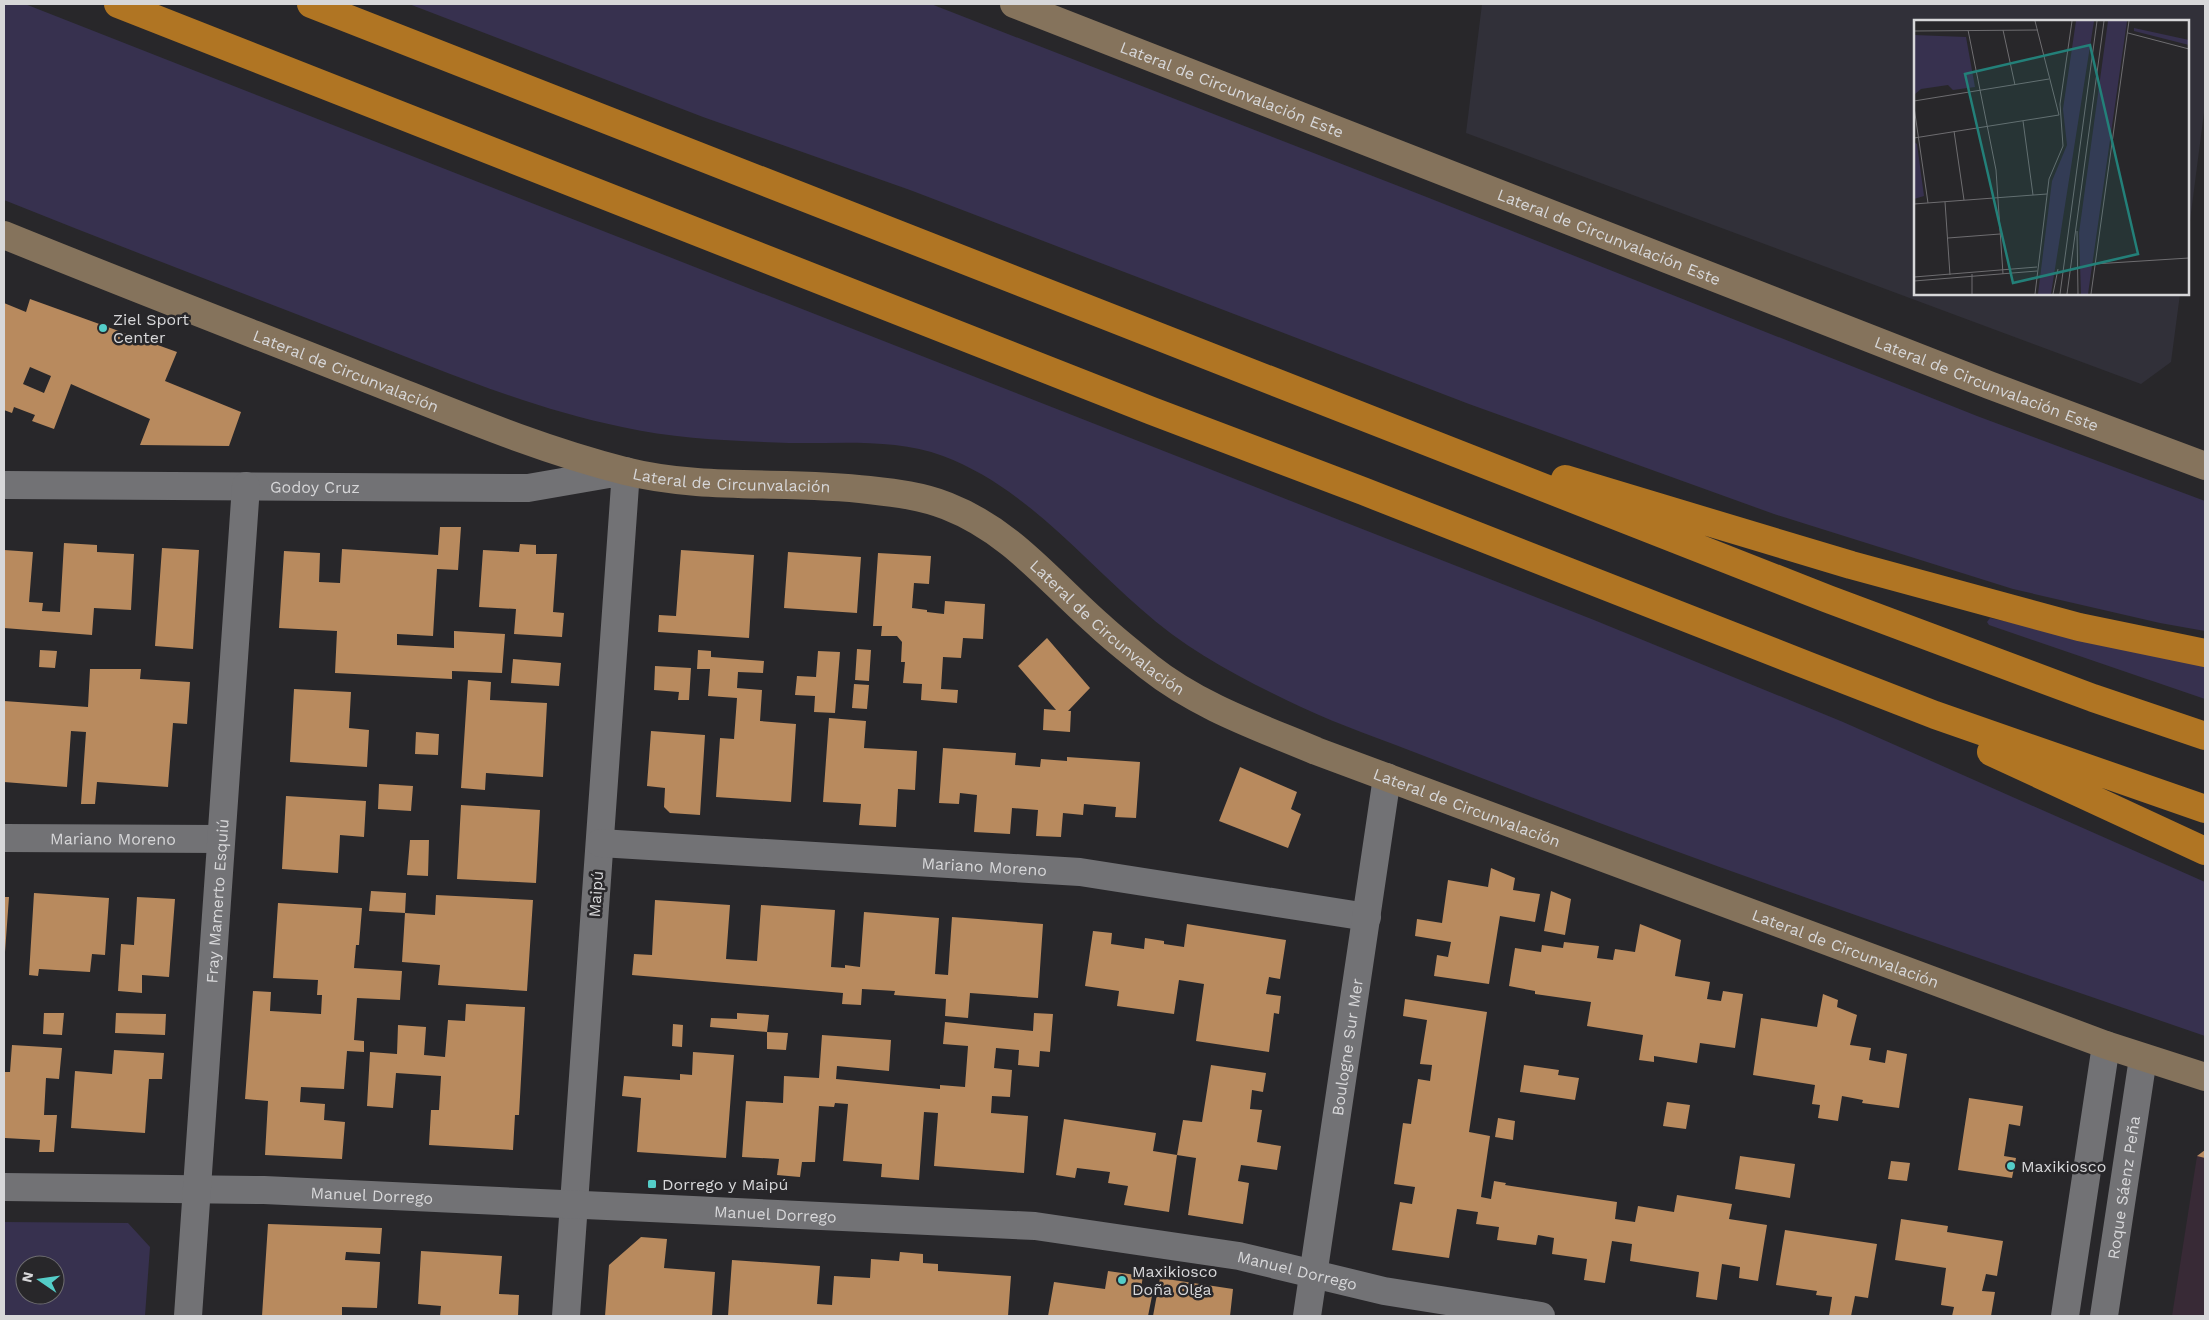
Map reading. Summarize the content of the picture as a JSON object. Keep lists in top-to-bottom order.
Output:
{
  "streets": {
    "street": [
      "Lateral de Circunvalación Este",
      "Lateral de Circunvalación",
      "Godoy Cruz",
      "Mariano Moreno",
      "Maipú",
      "Fray Mamerto Esquiú",
      "Boulogne Sur Mer",
      "Roque Sáenz Peña",
      "Manuel Dorrego"
    ]
  },
  "crossings": [
    ["Lateral de Circunvalación", "Godoy Cruz"],
    ["Lateral de Circunvalación", "Maipú"],
    ["Lateral de Circunvalación", "Boulogne Sur Mer"],
    ["Lateral de Circunvalación", "Roque Sáenz Peña"],
    ["Godoy Cruz", "Maipú"],
    ["Godoy Cruz", "Fray Mamerto Esquiú"],
    ["Mariano Moreno", "Maipú"],
    ["Mariano Moreno", "Fray Mamerto Esquiú"],
    ["Mariano Moreno", "Boulogne Sur Mer"],
    ["Maipú", "Manuel Dorrego"],
    ["Fray Mamerto Esquiú", "Manuel Dorrego"],
    ["Boulogne Sur Mer", "Manuel Dorrego"]
  ],
  "places": {
    "other": ["Ziel Sport Center", "Maxikiosco", "Maxikiosco Doña Olga"],
    "transit": ["Dorrego y Maipú"]
  },
  "north": "left"
}
